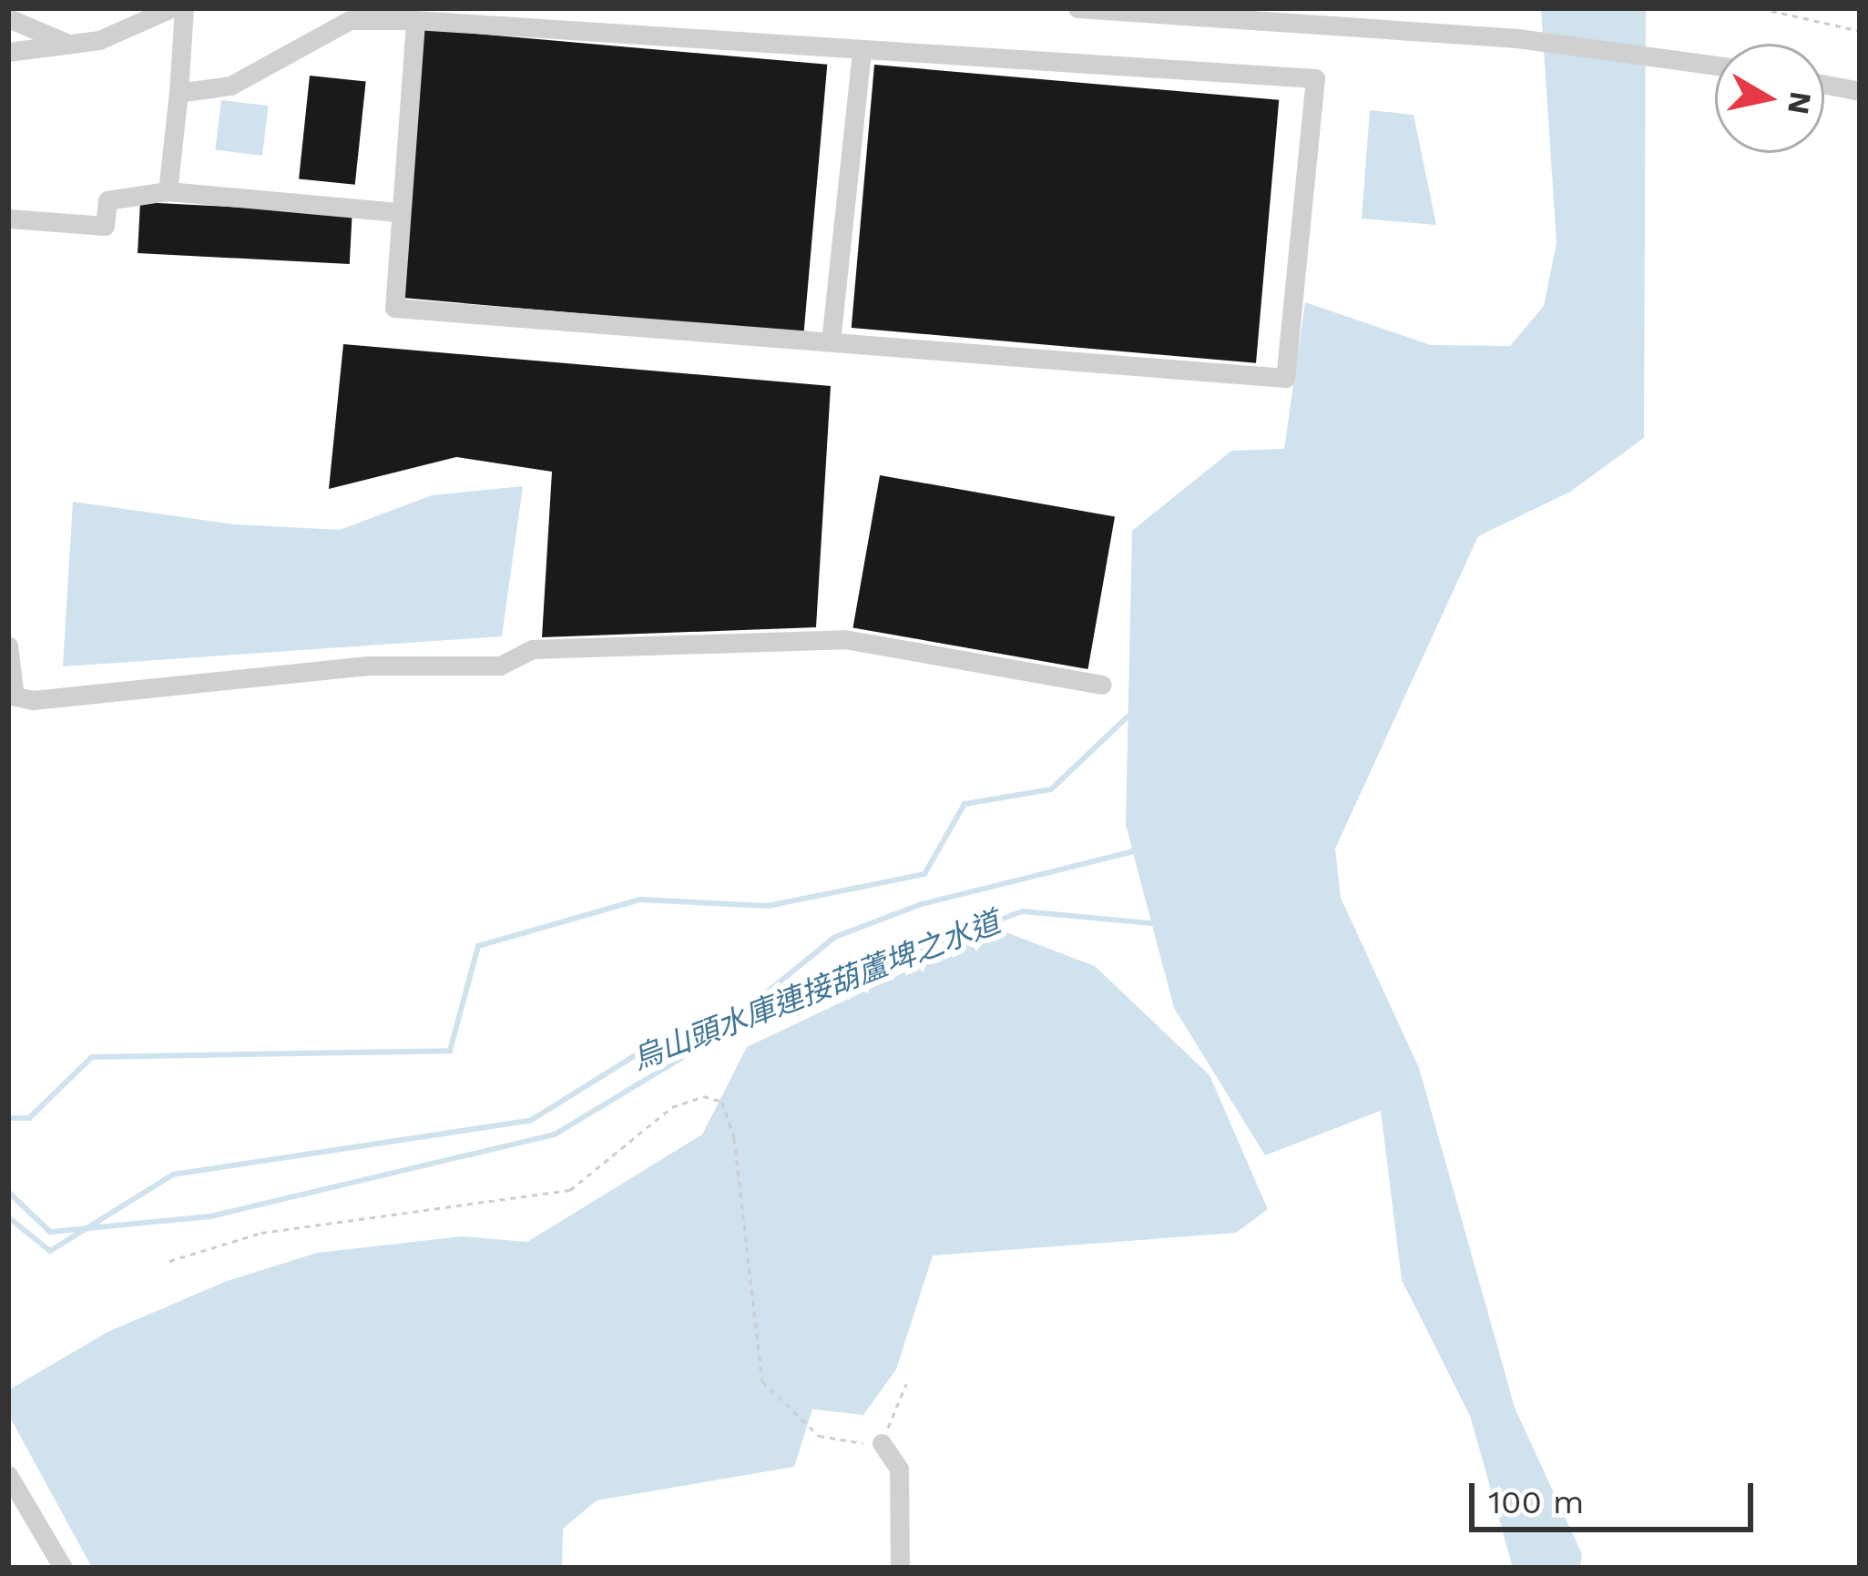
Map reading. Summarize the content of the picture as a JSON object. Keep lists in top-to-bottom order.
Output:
{
  "water": ["烏山頭水庫連接葫蘆埤之水道"],
  "scale_bar": "100 m",
  "north": "right"
}
